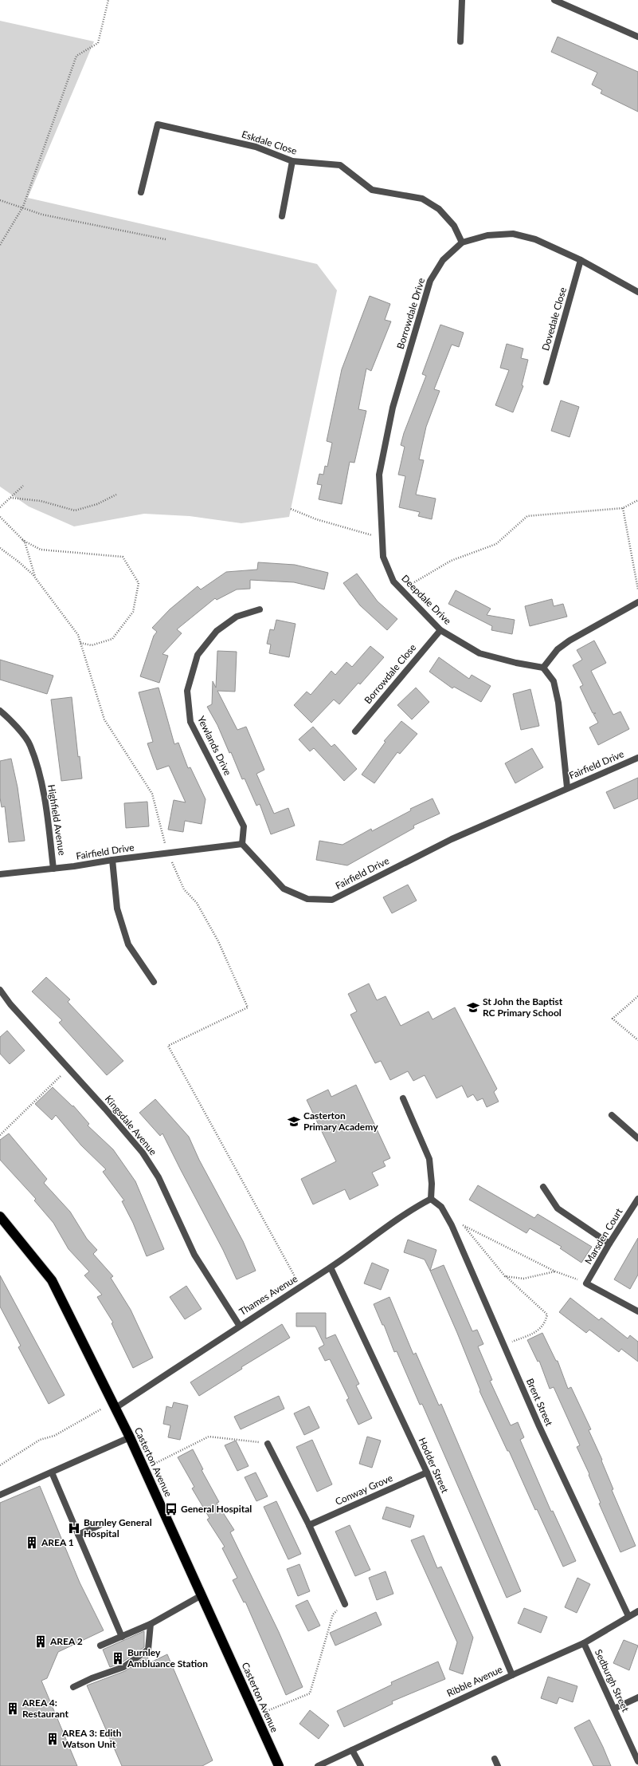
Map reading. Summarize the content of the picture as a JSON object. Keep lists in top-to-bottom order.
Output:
{
  "streets": {
    "highway": ["Casterton Avenue"],
    "street": [
      "Eskdale Close",
      "Borrowdale Drive",
      "Dovedale Close",
      "Deepdale Drive",
      "Borrowdale Close",
      "Yewlands Drive",
      "Fairfield Drive",
      "Highfield Avenue",
      "Kingsdale Avenue",
      "Marsden Court",
      "Thames Avenue",
      "Brent Street",
      "Hodder Street",
      "Conway Grove",
      "Sedburgh Street",
      "Ribble Avenue"
    ]
  },
  "crossings": [
    ["Eskdale Close", "Borrowdale Drive"],
    ["Borrowdale Drive", "Dovedale Close"],
    ["Borrowdale Drive", "Deepdale Drive"],
    ["Deepdale Drive", "Borrowdale Close"],
    ["Yewlands Drive", "Fairfield Drive"],
    ["Fairfield Drive", "Highfield Avenue"],
    ["Kingsdale Avenue", "Thames Avenue"],
    ["Thames Avenue", "Brent Street"],
    ["Thames Avenue", "Casterton Avenue"],
    ["Thames Avenue", "Hodder Street"],
    ["Brent Street", "Ribble Avenue"],
    ["Hodder Street", "Conway Grove"],
    ["Hodder Street", "Ribble Avenue"],
    ["Sedburgh Street", "Ribble Avenue"]
  ],
  "places": {
    "school or university": ["St John the Baptist RC Primary School", "Casterton Primary Academy"],
    "bus stop": ["General Hospital"],
    "hospital": ["Burnley General Hospital"],
    "building": [
      "AREA 1",
      "AREA 2",
      "Burnley Ambluance Station",
      "AREA 4: Restaurant",
      "AREA 3: Edith Watson Unit"
    ]
  }
}
